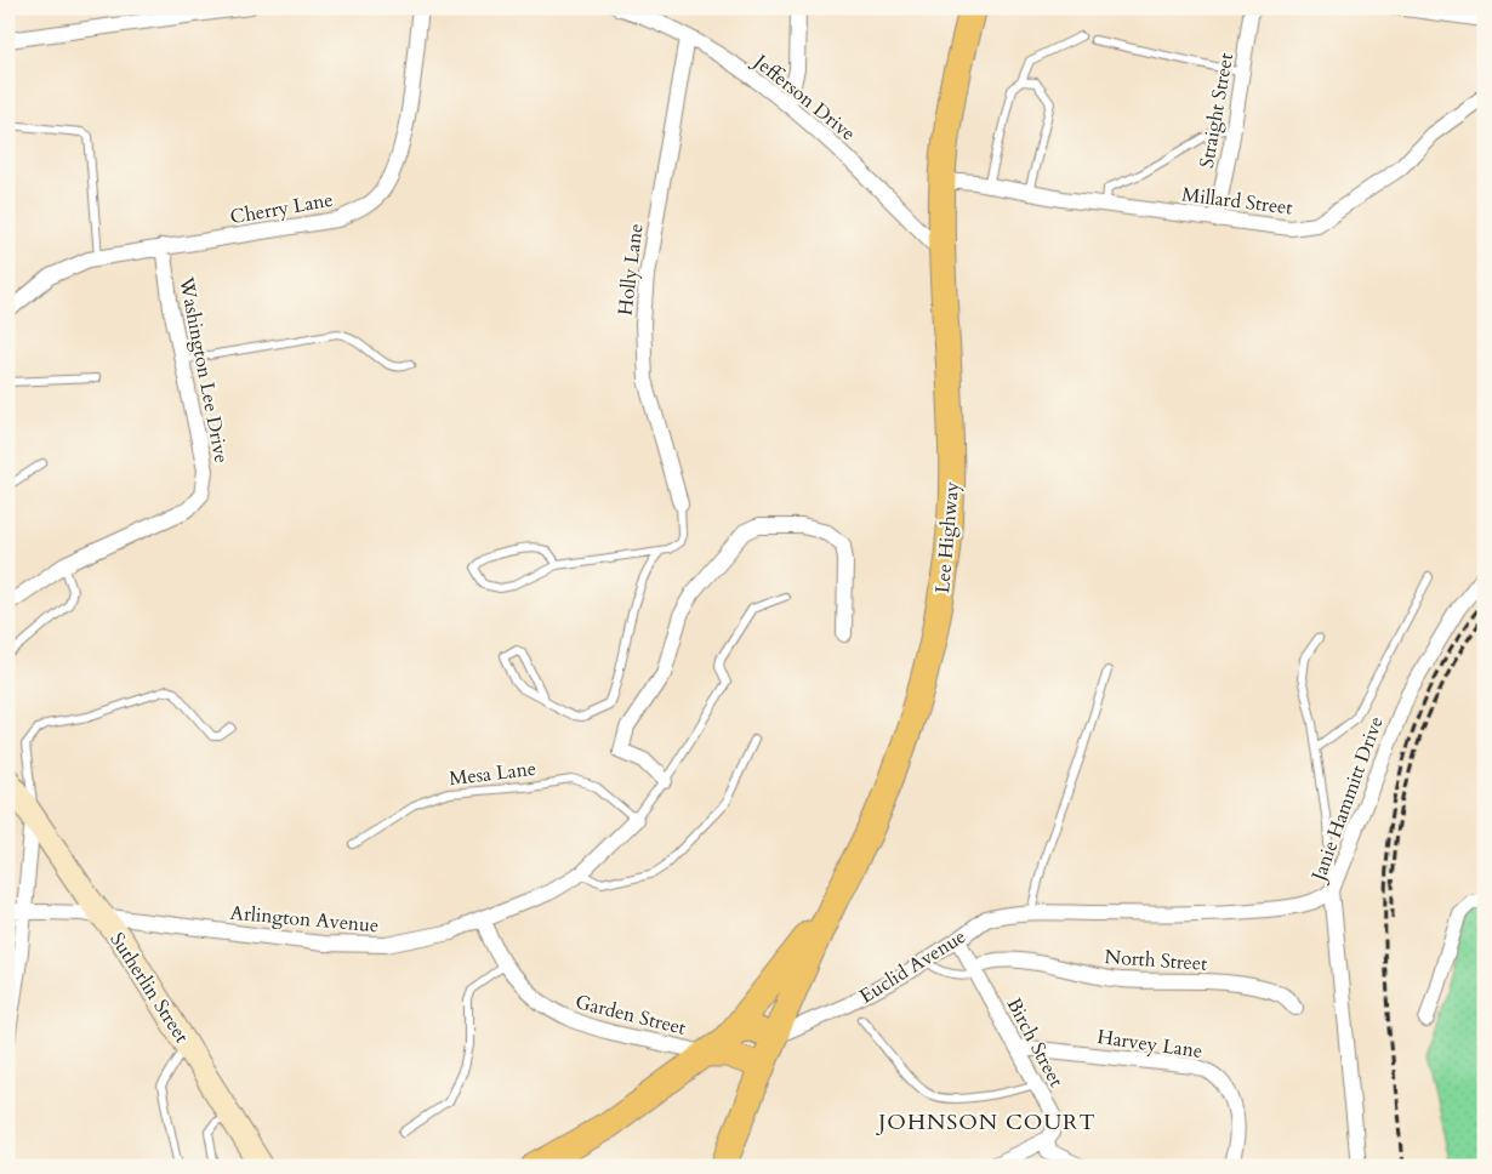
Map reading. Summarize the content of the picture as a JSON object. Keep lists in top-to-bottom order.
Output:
{
  "streets": {
    "main road": ["Lee Highway"],
    "street": [
      "Jefferson Drive",
      "Straight Street",
      "Millard Street",
      "Cherry Lane",
      "Holly Lane",
      "Washington Lee Drive",
      "Janie Hammitt Drive",
      "Arlington Avenue",
      "North Street",
      "Euclid Avenue",
      "Sutherlin Street",
      "Garden Street",
      "Birch Street",
      "Harvey Lane"
    ],
    "lane": ["Mesa Lane"]
  },
  "crossings": [
    ["Jefferson Drive", "Holly Lane"],
    ["Jefferson Drive", "Lee Highway"],
    ["Straight Street", "Millard Street"],
    ["Millard Street", "Lee Highway"],
    ["Cherry Lane", "Washington Lee Drive"],
    ["Lee Highway", "Euclid Avenue"],
    ["Mesa Lane", "Arlington Avenue"],
    ["Janie Hammitt Drive", "Euclid Avenue"],
    ["Arlington Avenue", "Sutherlin Street"],
    ["Arlington Avenue", "Garden Street"],
    ["North Street", "Birch Street"],
    ["Euclid Avenue", "Birch Street"],
    ["Birch Street", "Harvey Lane"]
  ],
  "districts": ["JOHNSON COURT"]
}
